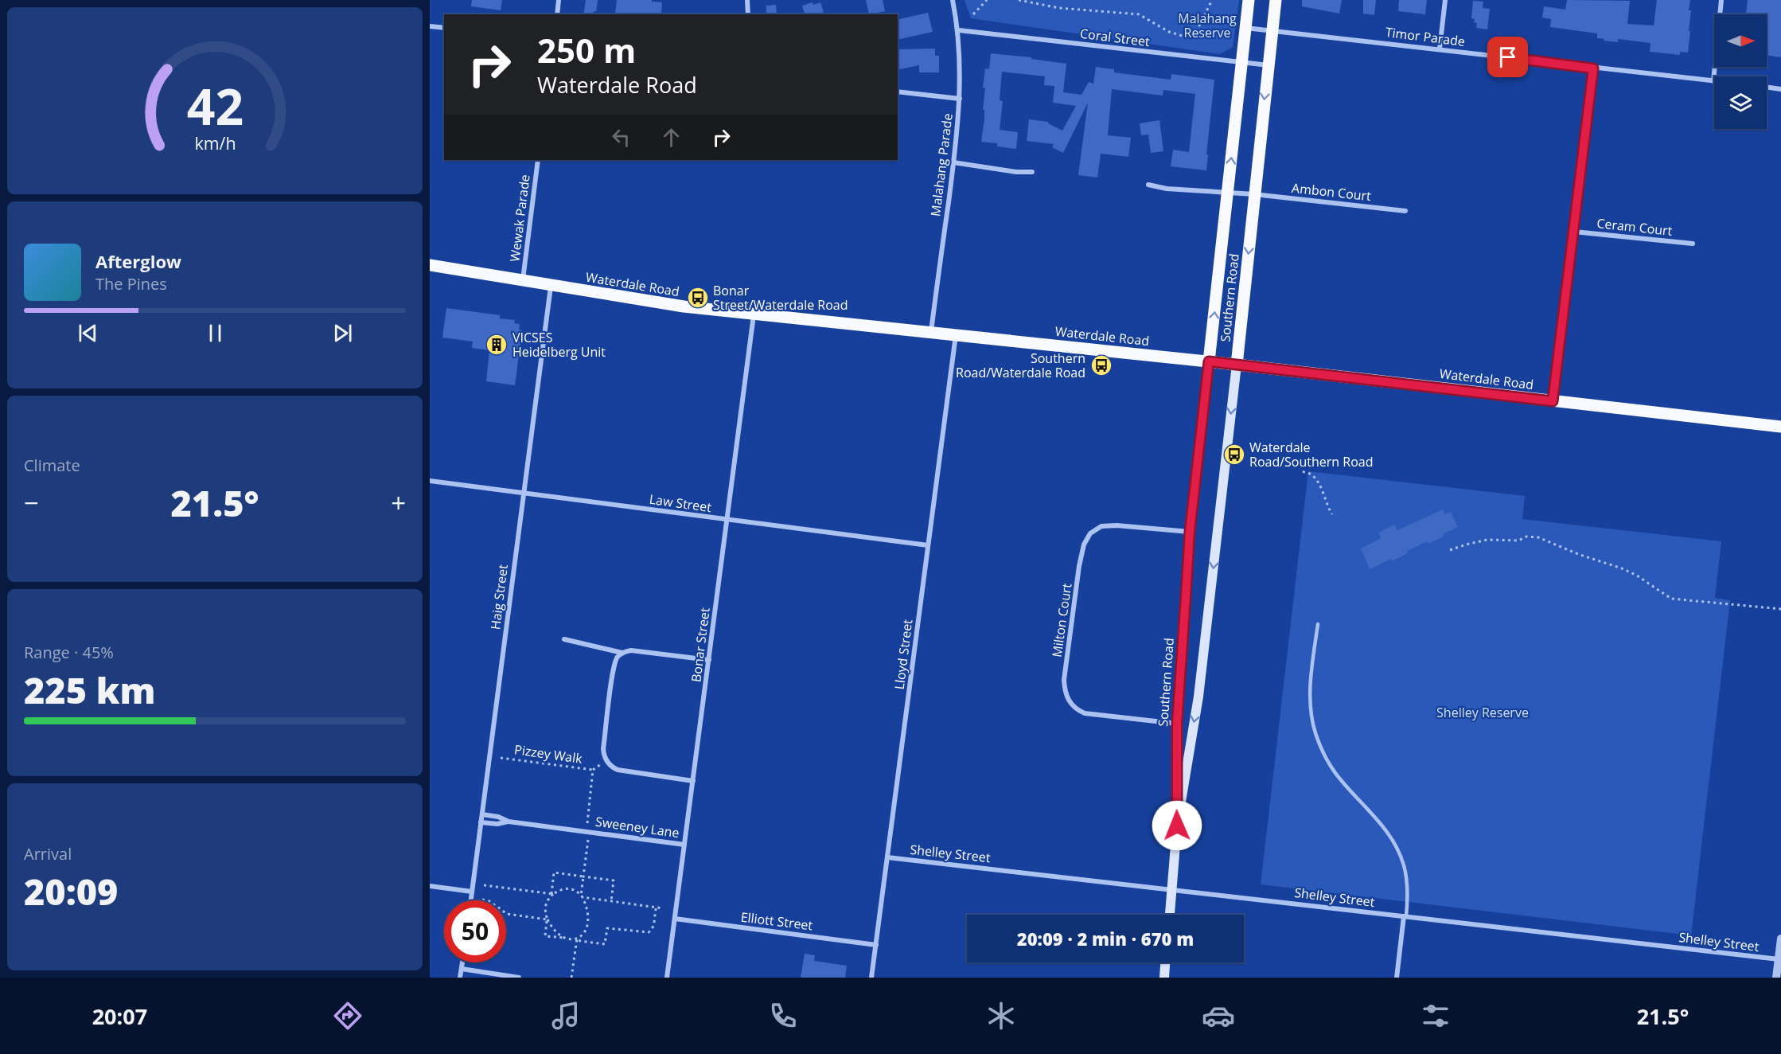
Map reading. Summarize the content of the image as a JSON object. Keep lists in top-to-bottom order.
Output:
{
  "streets": {
    "main road": ["Waterdale Road", "Southern Road"],
    "street": [
      "Timor Parade",
      "Coral Street",
      "Malahang Parade",
      "Ambon Court",
      "Wewak Parade",
      "Ceram Court",
      "Law Street",
      "Haig Street",
      "Milton Court",
      "Bonar Street",
      "Lloyd Street",
      "Sweeney Lane",
      "Shelley Street",
      "Elliott Street"
    ],
    "path": ["Pizzey Walk"]
  },
  "crossings": [
    ["Timor Parade", "Southern Road"],
    ["Coral Street", "Malahang Parade"],
    ["Coral Street", "Southern Road"],
    ["Malahang Parade", "Waterdale Road"],
    ["Ambon Court", "Southern Road"],
    ["Wewak Parade", "Waterdale Road"],
    ["Waterdale Road", "Southern Road"],
    ["Waterdale Road", "Haig Street"],
    ["Waterdale Road", "Bonar Street"],
    ["Waterdale Road", "Lloyd Street"],
    ["Southern Road", "Milton Court"],
    ["Southern Road", "Shelley Street"],
    ["Law Street", "Haig Street"],
    ["Law Street", "Bonar Street"],
    ["Law Street", "Lloyd Street"],
    ["Bonar Street", "Sweeney Lane"],
    ["Bonar Street", "Elliott Street"],
    ["Lloyd Street", "Shelley Street"],
    ["Lloyd Street", "Elliott Street"]
  ],
  "parks": ["Malahang Reserve", "Shelley Reserve"],
  "places": {
    "bus stop": ["Bonar Street/Waterdale Road", "Southern Road/Waterdale Road", "Waterdale Road/Southern Road"],
    "building": ["VICSES Heidelberg Unit"]
  },
  "north": "right",
  "page": {
    "turn": ["250 m", "Waterdale Road"],
    "song": ["Afterglow", "The Pines"],
    "tile": [
      "Climate",
      ["Range · 45%", "225 km"],
      ["Arrival", "20:09"]
    ],
    "heat": ["−", "21.5°", "+"],
    "limit": "50",
    "trip": "20:09 · 2 min · 670 m",
    "tabs": ["20:07", "21.5°"],
    "gauge": ["42", "km/h"]
  }
}
